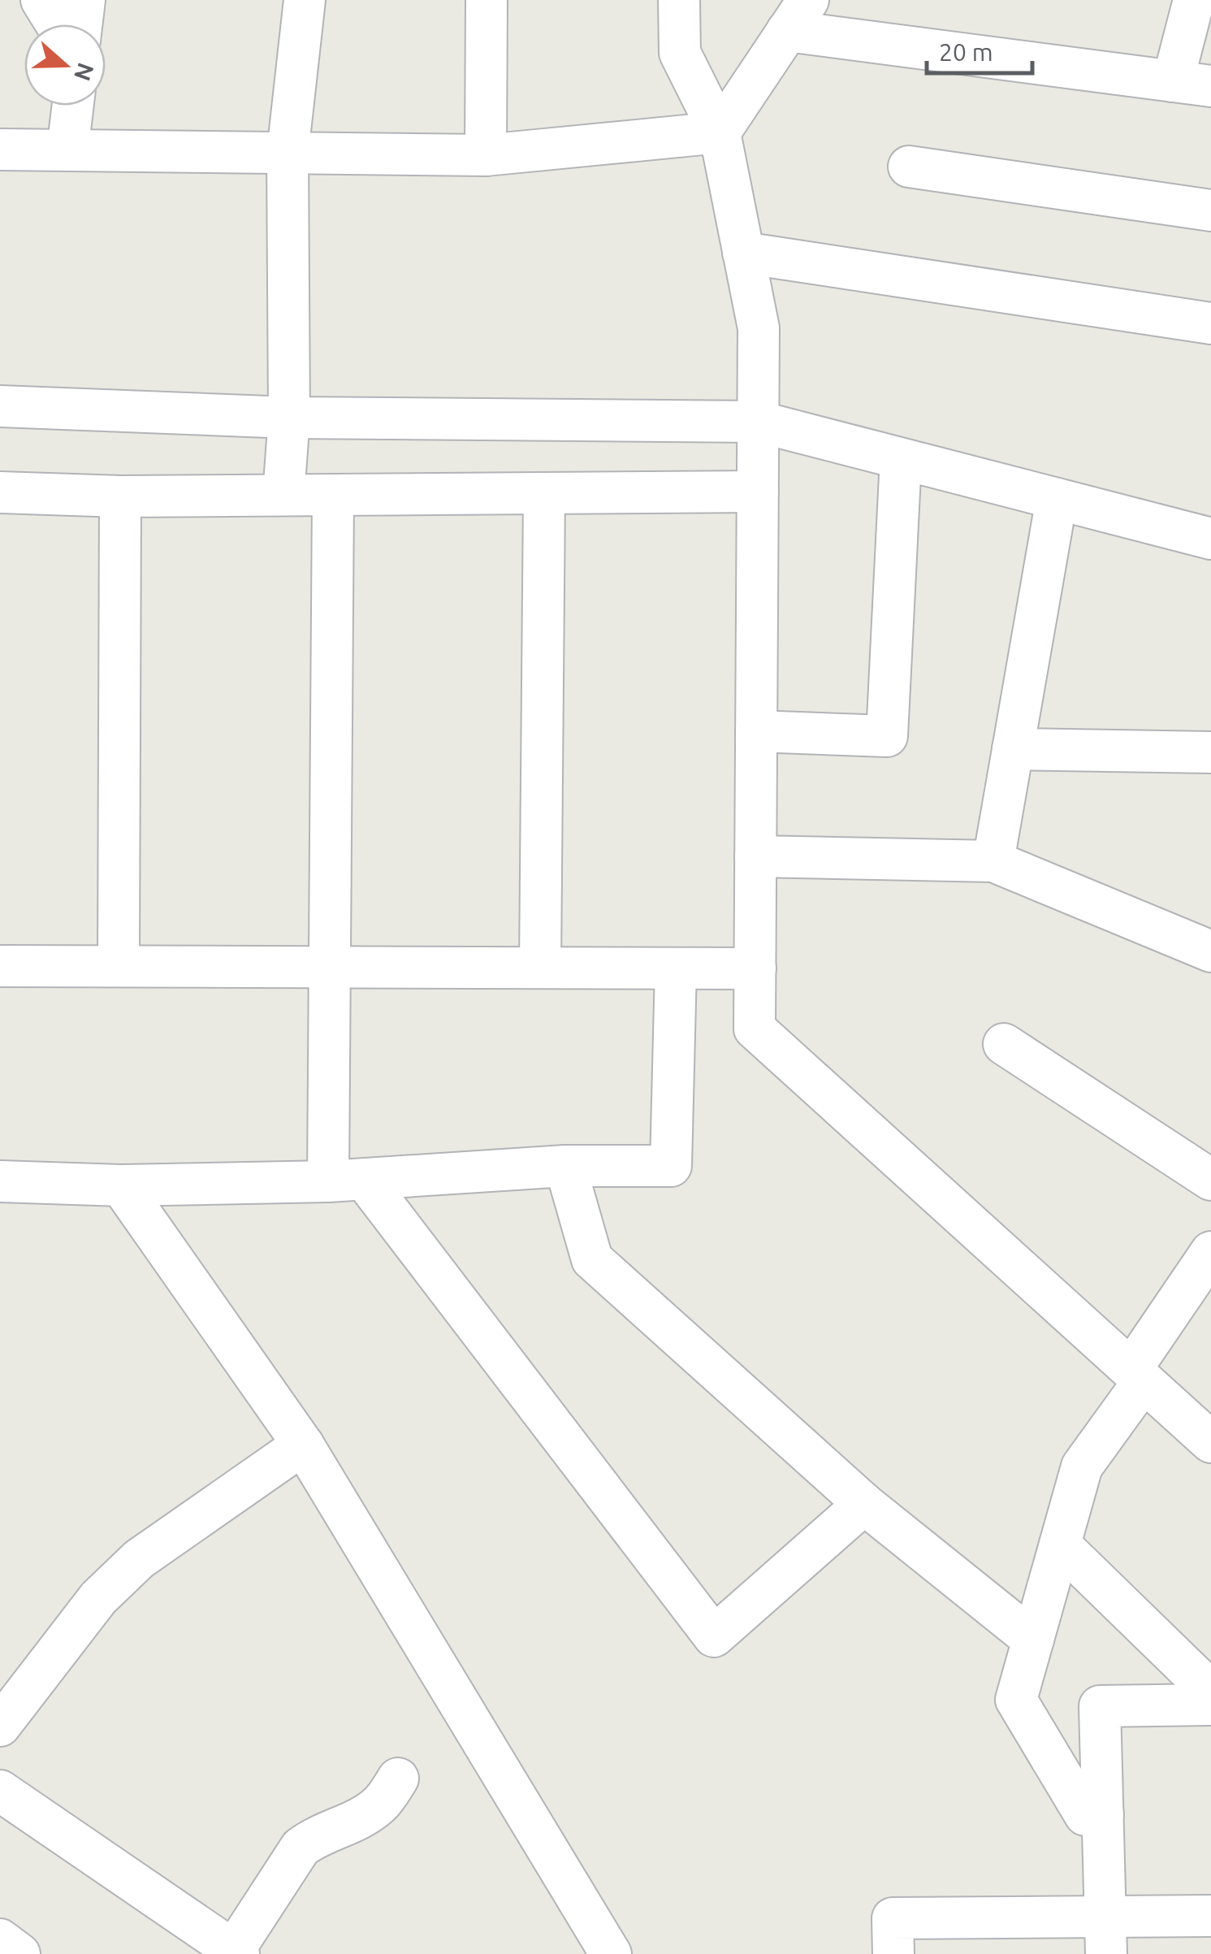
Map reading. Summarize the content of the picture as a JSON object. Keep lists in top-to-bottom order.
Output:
{
  "scale_bar": "20 m",
  "north": "right"
}
